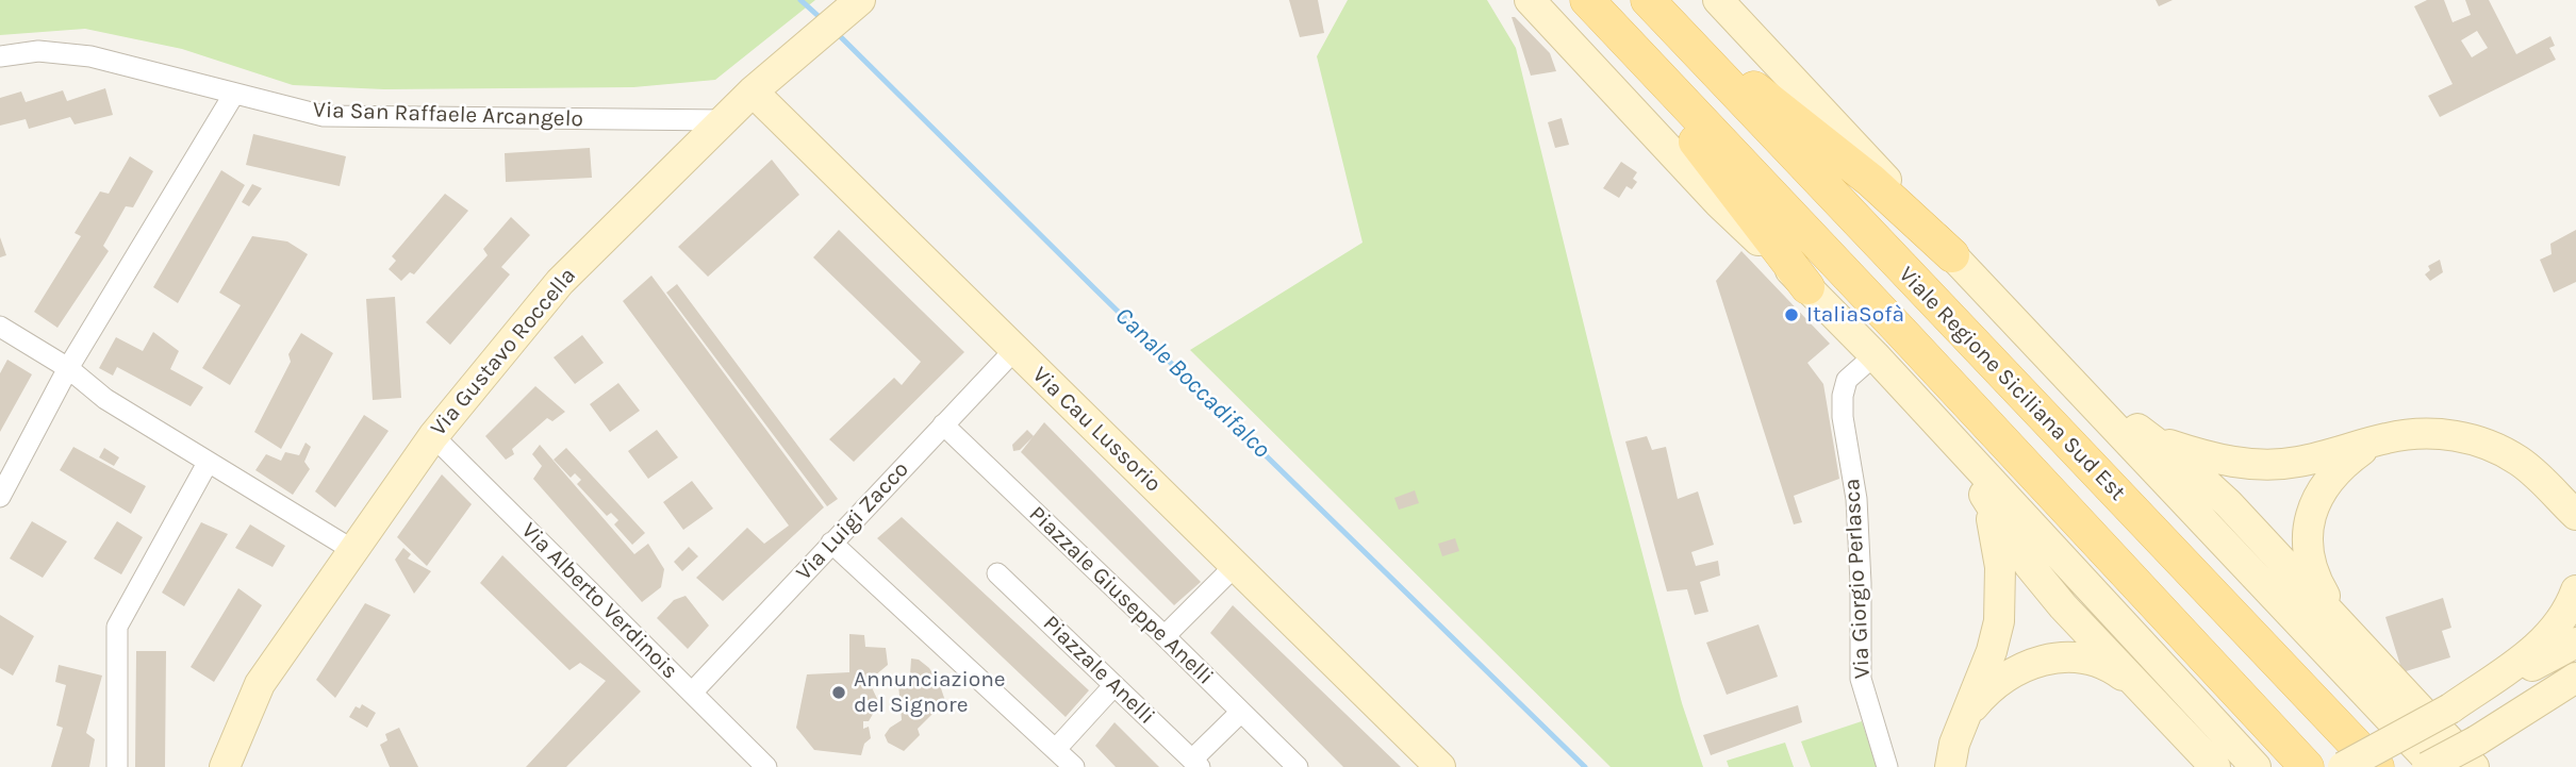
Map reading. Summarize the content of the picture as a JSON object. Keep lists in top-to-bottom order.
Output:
{
  "streets": {
    "main road": ["Viale Regione Siciliana Sud Est"],
    "street": [
      "Via San Raffaele Arcangelo",
      "Via Gustavo Roccella",
      "Via Cau Lussorio",
      "Via Luigi Zacco",
      "Via Giorgio Perlasca",
      "Piazzale Giuseppe Anelli",
      "Via Alberto Verdinois",
      "Piazzale Anelli"
    ]
  },
  "crossings": [
    ["Via San Raffaele Arcangelo", "Via Gustavo Roccella"],
    ["Via Gustavo Roccella", "Via Cau Lussorio"],
    ["Via Gustavo Roccella", "Via Alberto Verdinois"],
    ["Via Cau Lussorio", "Via Luigi Zacco"],
    ["Via Luigi Zacco", "Piazzale Giuseppe Anelli"],
    ["Via Luigi Zacco", "Via Alberto Verdinois"]
  ],
  "water": ["Canale Boccadifalco"],
  "places": ["ItaliaSofà", "Annunciazione del Signore"]
}
